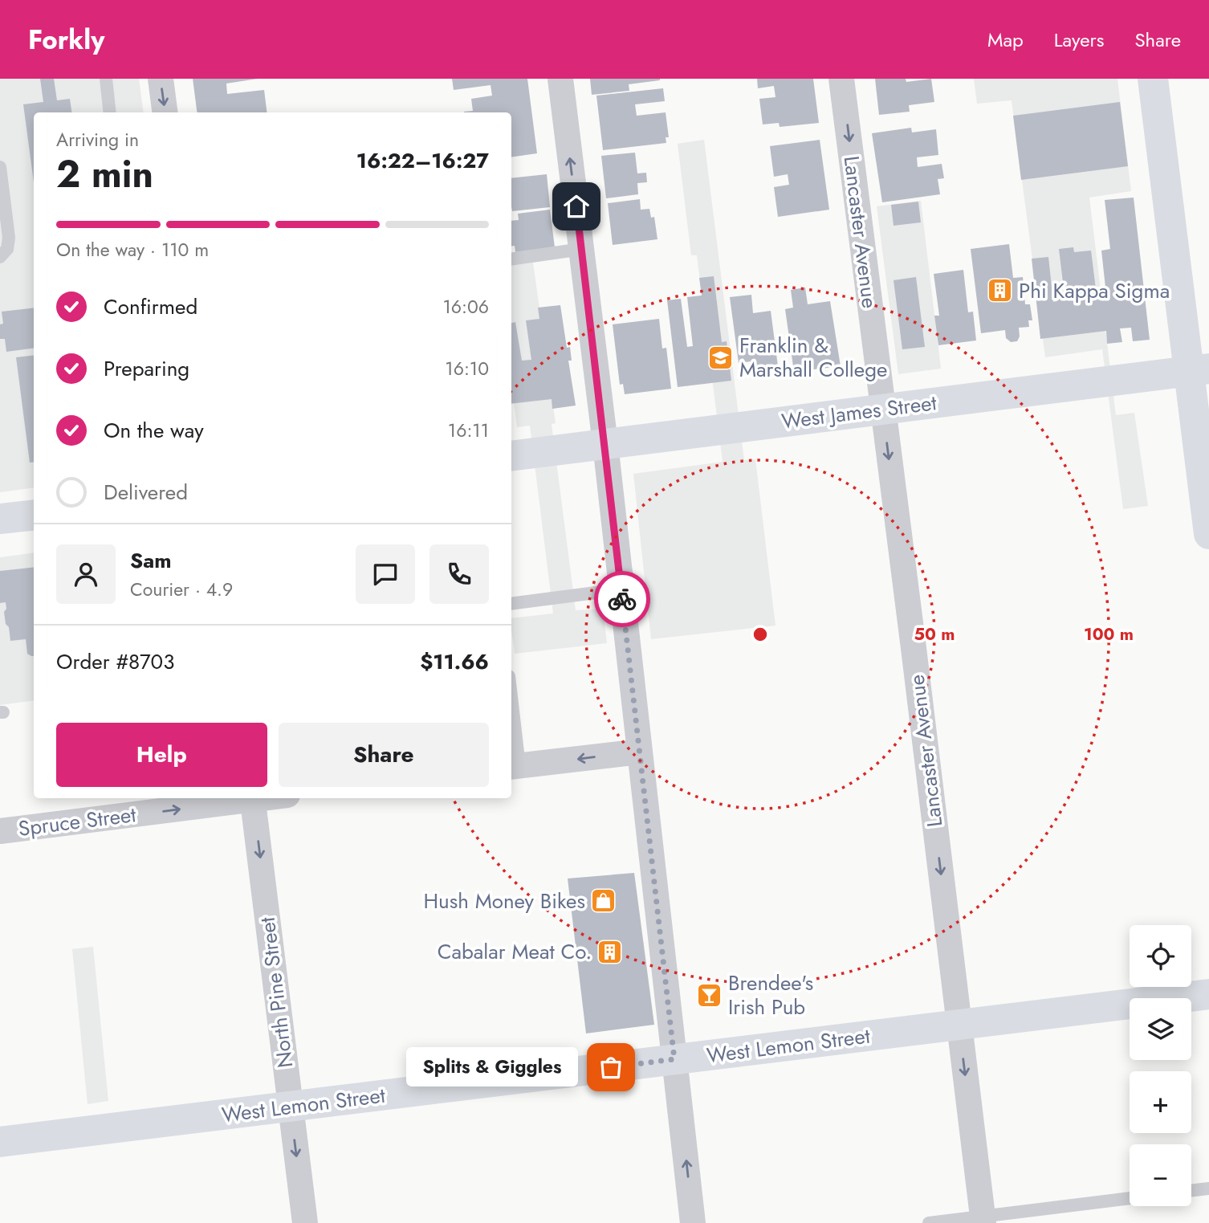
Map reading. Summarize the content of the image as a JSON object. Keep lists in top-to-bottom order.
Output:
{
  "streets": {
    "street": [
      "Lancaster Avenue",
      "West James Street",
      "Spruce Street",
      "North Pine Street",
      "West Lemon Street"
    ]
  },
  "crossings": [
    ["Lancaster Avenue", "West James Street"],
    ["Lancaster Avenue", "West Lemon Street"],
    ["North Pine Street", "West Lemon Street"]
  ],
  "one_way": ["Lancaster Avenue", "Spruce Street", "North Pine Street"],
  "places": {
    "building": ["Phi Kappa Sigma", "Cabalar Meat Co."],
    "school or university": ["Franklin & Marshall College"],
    "shop": ["Hush Money Bikes"],
    "bar": ["Brendee's Irish Pub"],
    "other": ["Splits & Giggles"]
  },
  "page": {
    "header": "Forkly",
    "nav": ["Map", "Layers", "Share"],
    "heading": ["2 min", "Arriving in", "16:22–16:27"],
    "panel": [
      "Sam",
      "Courier · 4.9",
      "Order #8703",
      "$11.66"
    ],
    "bar": "On the way · 110 m",
    "list": [
      ["Confirmed", "16:06"],
      ["Preparing", "16:10"],
      ["On the way", "16:11"],
      "Delivered"
    ],
    "buttons": ["Help", "Share"],
    "map_buttons": ["+", "−"],
    "bubble": "Splits & Giggles"
  },
  "rings": ["50 m", "100 m"]
}
